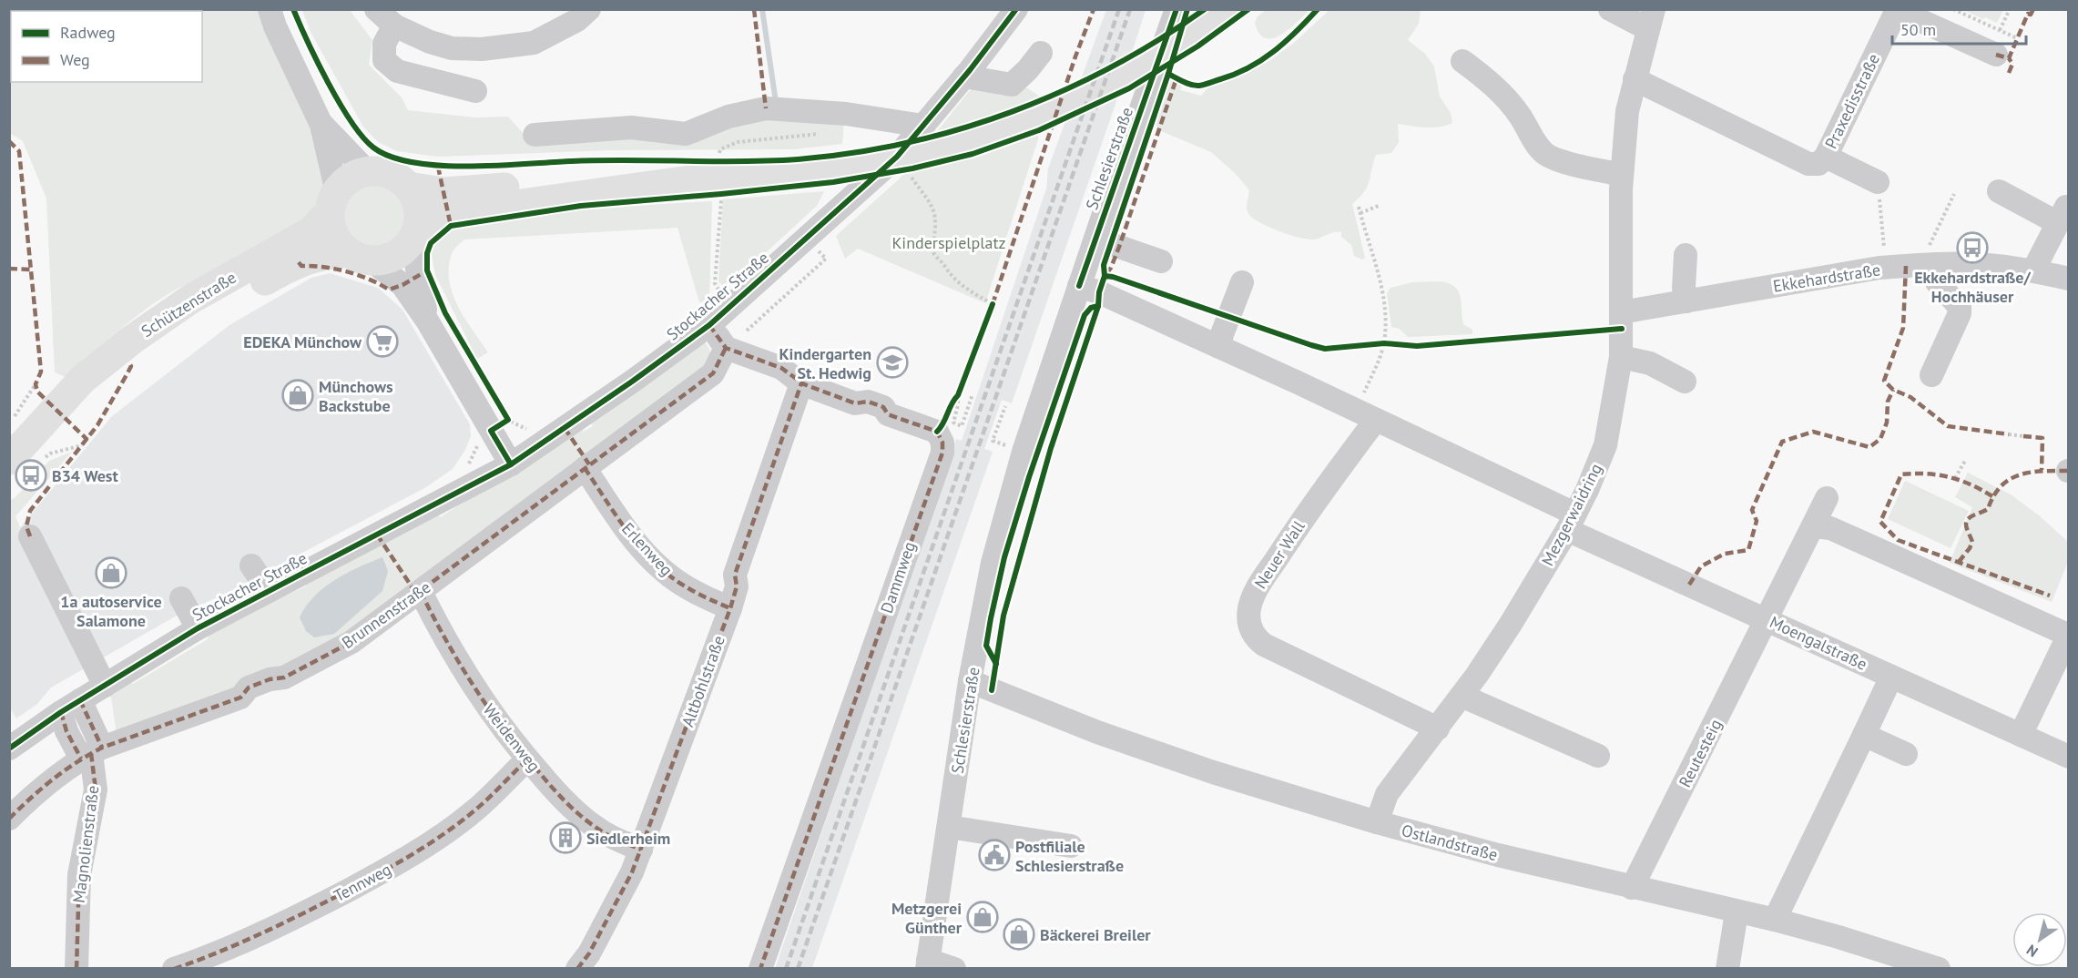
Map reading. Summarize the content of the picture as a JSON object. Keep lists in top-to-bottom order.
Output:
{
  "streets": {
    "main road": ["Schützenstraße"],
    "street": [
      "Praxedisstraße",
      "Schlesierstraße",
      "Ekkehardstraße",
      "Stockacher Straße",
      "Mezgerwaidring",
      "Erlenweg",
      "Neuer Wall",
      "Dammweg",
      "Brunnenstraße",
      "Moengalstraße",
      "Altbohlstraße",
      "Weidenweg",
      "Reutesteig",
      "Ostlandstraße",
      "Magnolienstraße",
      "Tennweg"
    ]
  },
  "crossings": [
    ["Praxedisstraße", "Mezgerwaidring"],
    ["Schlesierstraße", "Ostlandstraße"],
    ["Ekkehardstraße", "Mezgerwaidring"],
    ["Stockacher Straße", "Magnolienstraße"],
    ["Mezgerwaidring", "Neuer Wall"],
    ["Mezgerwaidring", "Moengalstraße"],
    ["Mezgerwaidring", "Ostlandstraße"],
    ["Erlenweg", "Brunnenstraße"],
    ["Erlenweg", "Altbohlstraße"],
    ["Brunnenstraße", "Weidenweg"],
    ["Brunnenstraße", "Magnolienstraße"],
    ["Moengalstraße", "Reutesteig"],
    ["Altbohlstraße", "Weidenweg"],
    ["Weidenweg", "Tennweg"],
    ["Reutesteig", "Ostlandstraße"]
  ],
  "parks": ["Kinderspielplatz"],
  "places": {
    "bus stop": ["Ekkehardstraße/ Hochhäuser", "B34 West"],
    "supermarket": ["EDEKA Münchow"],
    "school or university": ["Kindergarten St. Hedwig"],
    "shop": [
      "Münchows Backstube",
      "1a autoservice Salamone",
      "Metzgerei Günther",
      "Bäckerei Breiler"
    ],
    "building": ["Siedlerheim"],
    "public building": ["Postfiliale Schlesierstraße"]
  },
  "legend": ["Radweg", "Weg"],
  "scale_bar": "50 m",
  "north": "bottom left"
}
